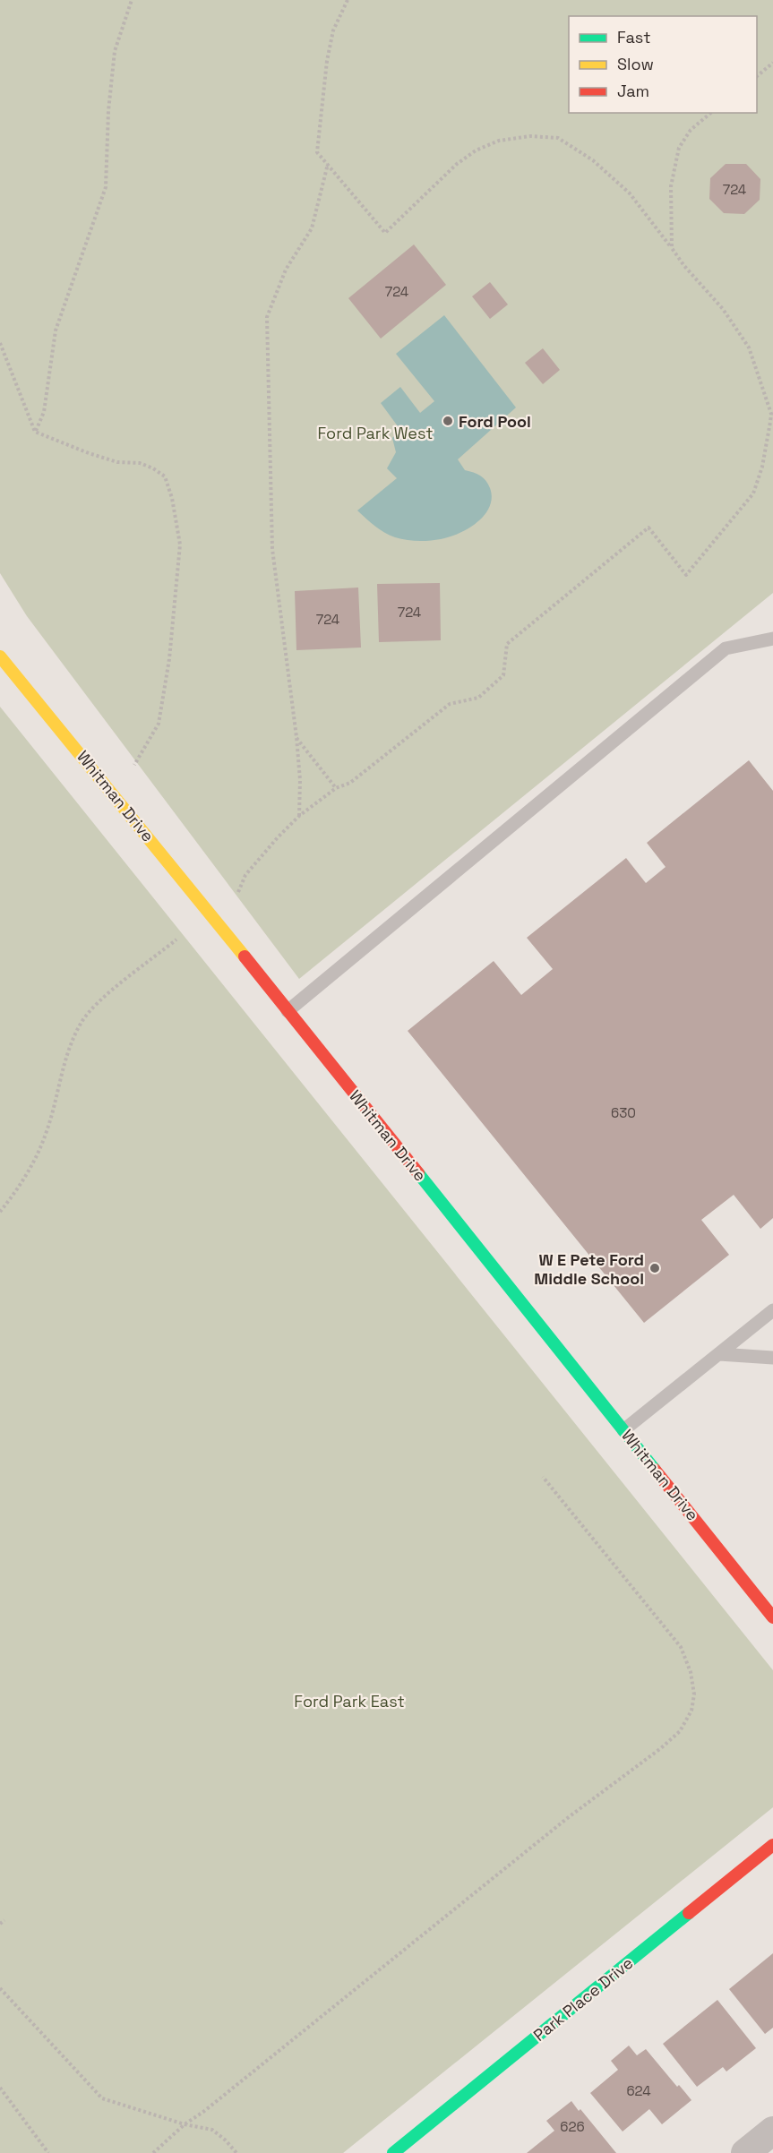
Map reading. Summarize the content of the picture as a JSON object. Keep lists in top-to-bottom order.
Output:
{
  "streets": {
    "street": ["Whitman Drive", "Park Place Drive"]
  },
  "parks": ["Ford Park West", "Ford Park East"],
  "places": ["Ford Pool", "W E Pete Ford Middle School"],
  "house_numbers": [
    "724",
    "724",
    "724",
    "724",
    "630",
    "624",
    "626"
  ],
  "legend": ["Fast", "Slow", "Jam"]
}
